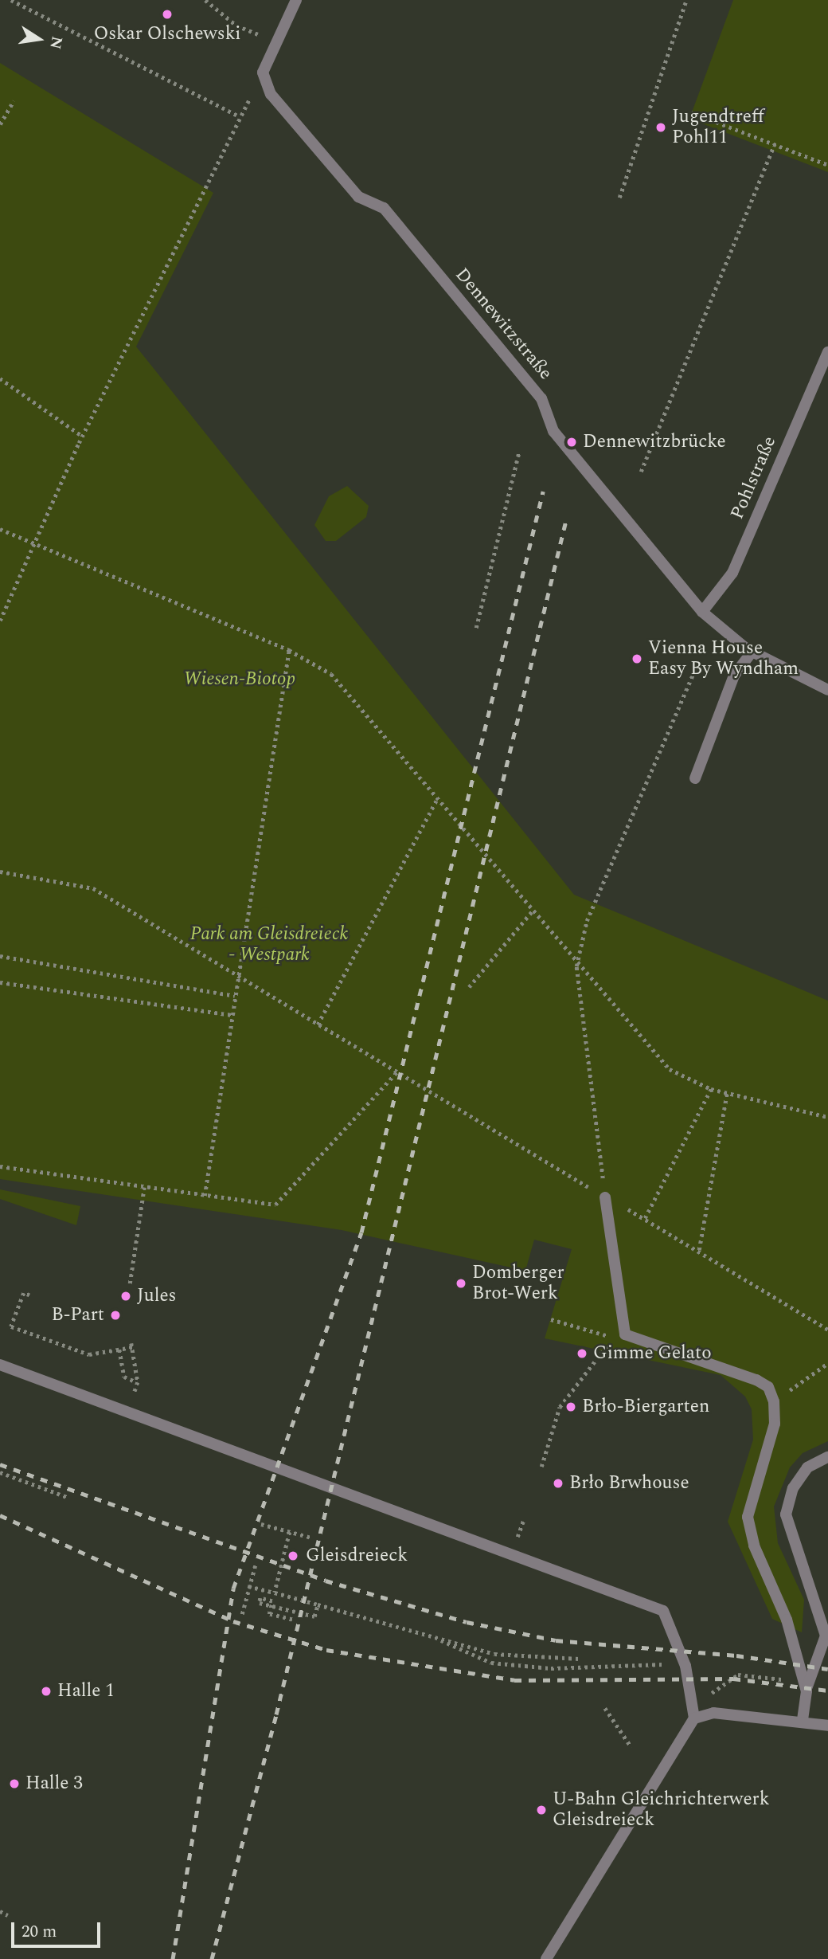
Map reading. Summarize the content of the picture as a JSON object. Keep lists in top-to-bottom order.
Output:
{
  "streets": {
    "street": ["Dennewitzstraße", "Pohlstraße"]
  },
  "crossings": [
    ["Dennewitzstraße", "Pohlstraße"]
  ],
  "parks": ["Wiesen-Biotop", "Park am Gleisdreieck - Westpark"],
  "places": [
    "Oskar Olschewski",
    "Jugendtreff Pohl11",
    "Dennewitzbrücke",
    "Vienna House Easy By Wyndham",
    "Domberger Brot-Werk",
    "Jules",
    "B-Part",
    "Gimme Gelato",
    "Brło-Biergarten",
    "Brło Brwhouse",
    "Gleisdreieck",
    "Halle 1",
    "Halle 3",
    "U-Bahn Gleichrichterwerk Gleisdreieck"
  ],
  "scale_bar": "20 m",
  "north": "right"
}
